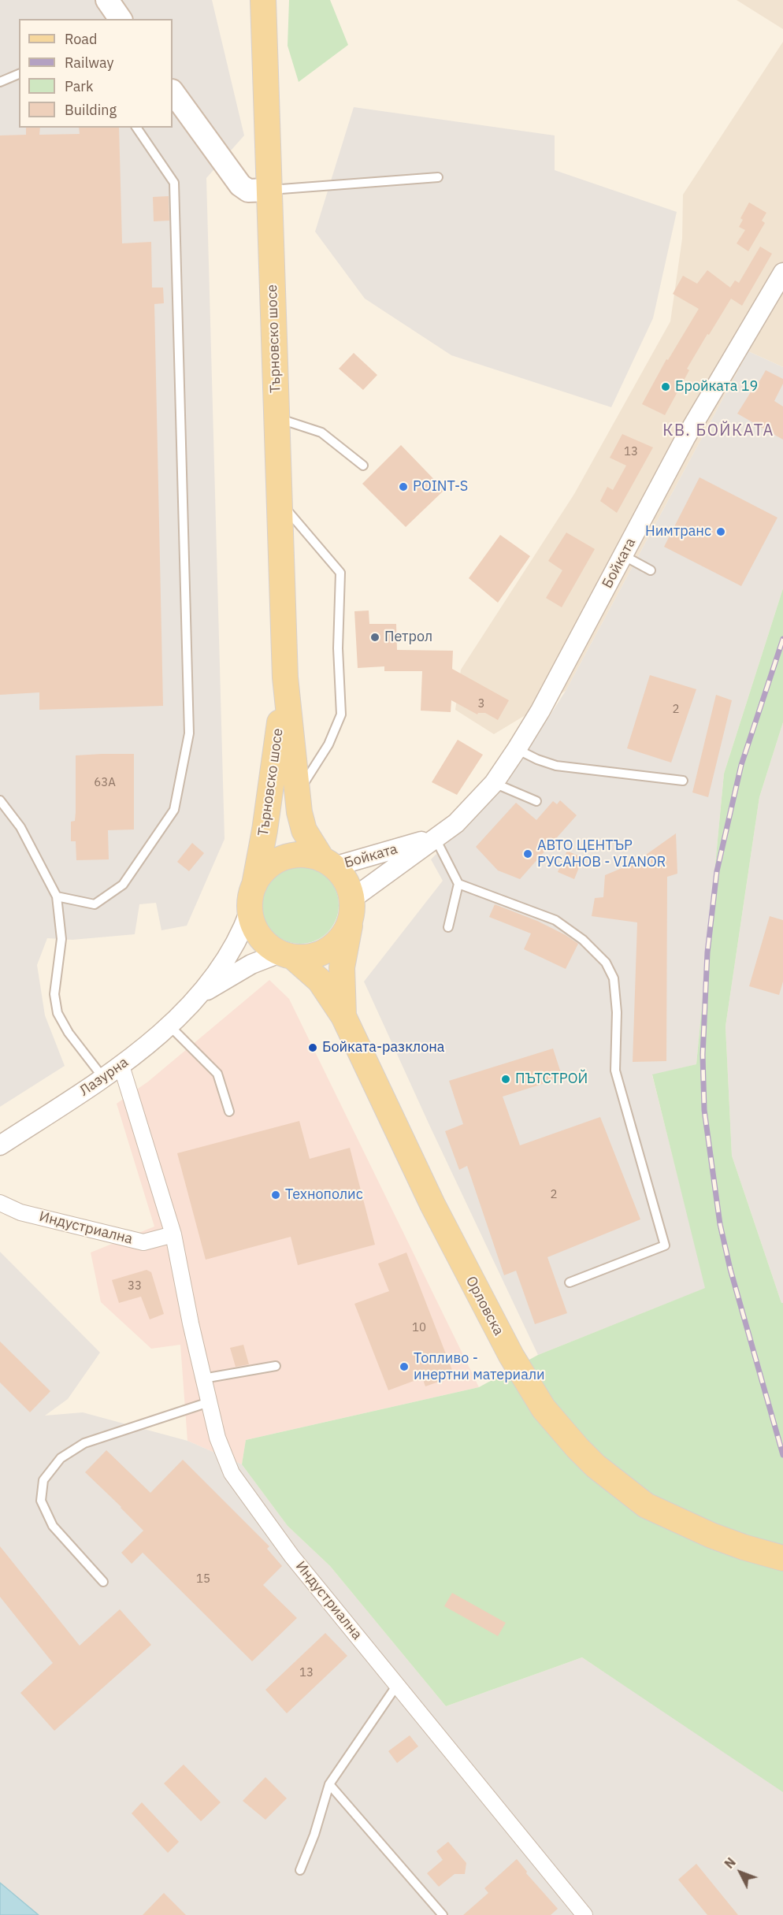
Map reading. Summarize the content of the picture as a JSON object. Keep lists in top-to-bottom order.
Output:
{
  "streets": {
    "main road": ["Търновско шосе", "Орловска"],
    "street": ["Бойката", "Лазурна", "Индустриална"]
  },
  "crossings": [
    ["Търновско шосе", "Бойката"],
    ["Търновско шосе", "Лазурна"],
    ["Търновско шосе", "Орловска"],
    ["Бойката", "Лазурна"],
    ["Бойката", "Орловска"],
    ["Лазурна", "Индустриална"],
    ["Лазурна", "Орловска"]
  ],
  "districts": ["КВ. БОЙКАТА"],
  "places": [
    "Бройката 19",
    "POINT-S",
    "Нимтранс",
    "Петрол",
    "АВТО ЦЕНТЪР РУСАНОВ - VIANOR",
    "Бойката-разклона",
    "ПЪТСТРОЙ",
    "Технополис",
    "Топливо - инертни материали"
  ],
  "house_numbers": [
    "13",
    "3",
    "2",
    "63А",
    "2",
    "33",
    "10",
    "15",
    "13"
  ],
  "legend": [
    "Road",
    "Railway",
    "Park",
    "Building"
  ],
  "north": "top left"
}
